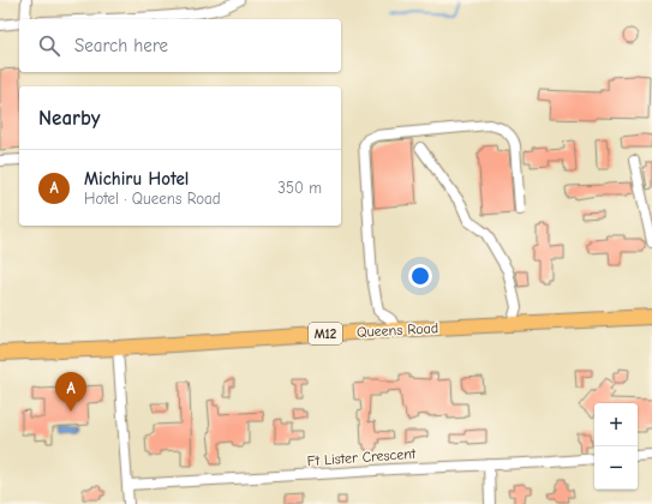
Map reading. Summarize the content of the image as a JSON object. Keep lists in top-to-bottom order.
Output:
{
  "streets": {
    "highway": ["Queens Road", "M12"],
    "street": ["Ft Lister Crescent"]
  },
  "page": {
    "search": "Search here",
    "heading": "Nearby",
    "list": [
      {
        "mark": "A",
        "name": "Michiru Hotel",
        "note": "Hotel · Queens Road",
        "value": "350 m"
      }
    ],
    "pins": "A",
    "map_buttons": ["+", "−"]
  }
}
